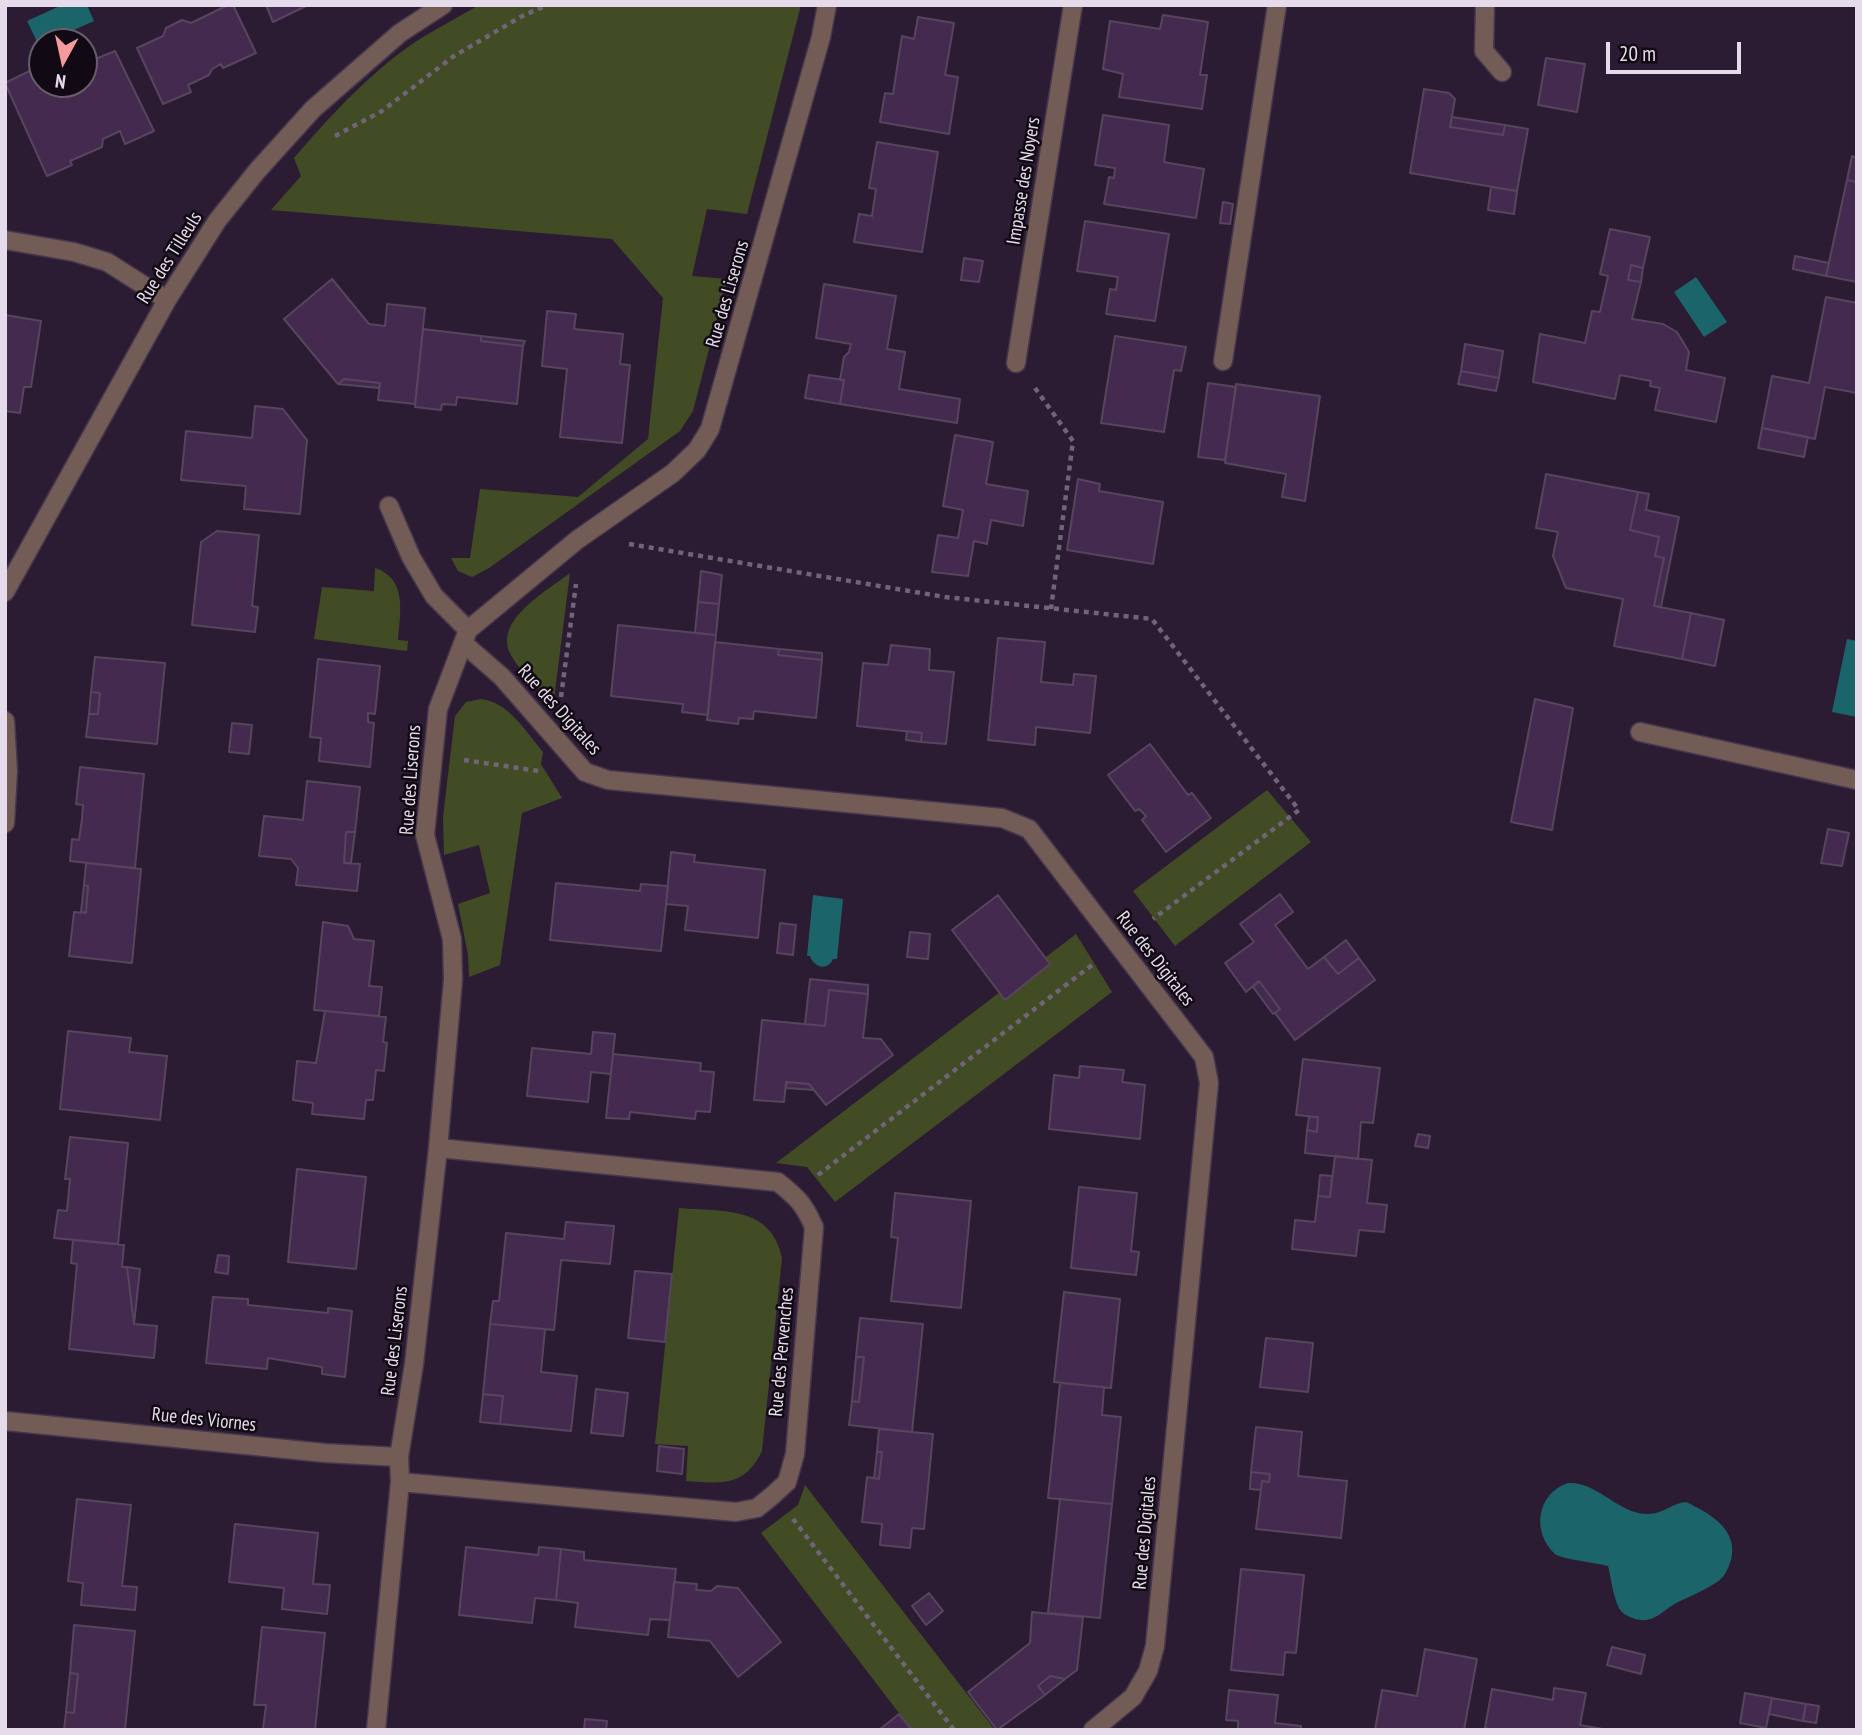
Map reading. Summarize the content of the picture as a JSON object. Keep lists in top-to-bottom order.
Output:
{
  "streets": {
    "street": [
      "Impasse des Noyers",
      "Rue des Tilleuls",
      "Rue des Liserons",
      "Rue des Digitales",
      "Rue des Pervenches",
      "Rue des Viornes"
    ]
  },
  "crossings": [
    ["Rue des Liserons", "Rue des Digitales"],
    ["Rue des Liserons", "Rue des Pervenches"],
    ["Rue des Liserons", "Rue des Viornes"]
  ],
  "scale_bar": "20 m",
  "north": "bottom"
}
